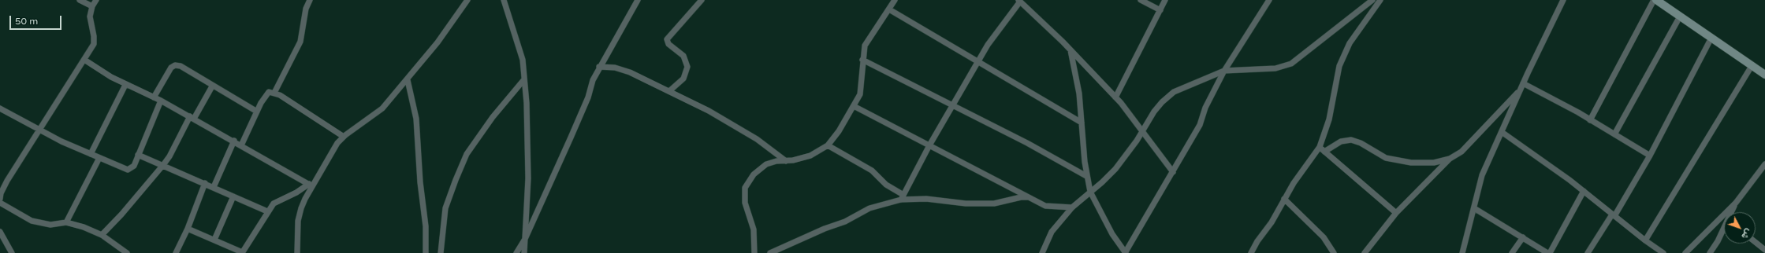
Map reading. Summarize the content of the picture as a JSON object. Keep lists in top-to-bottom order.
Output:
{
  "scale_bar": "50 m",
  "north": "bottom right"
}
